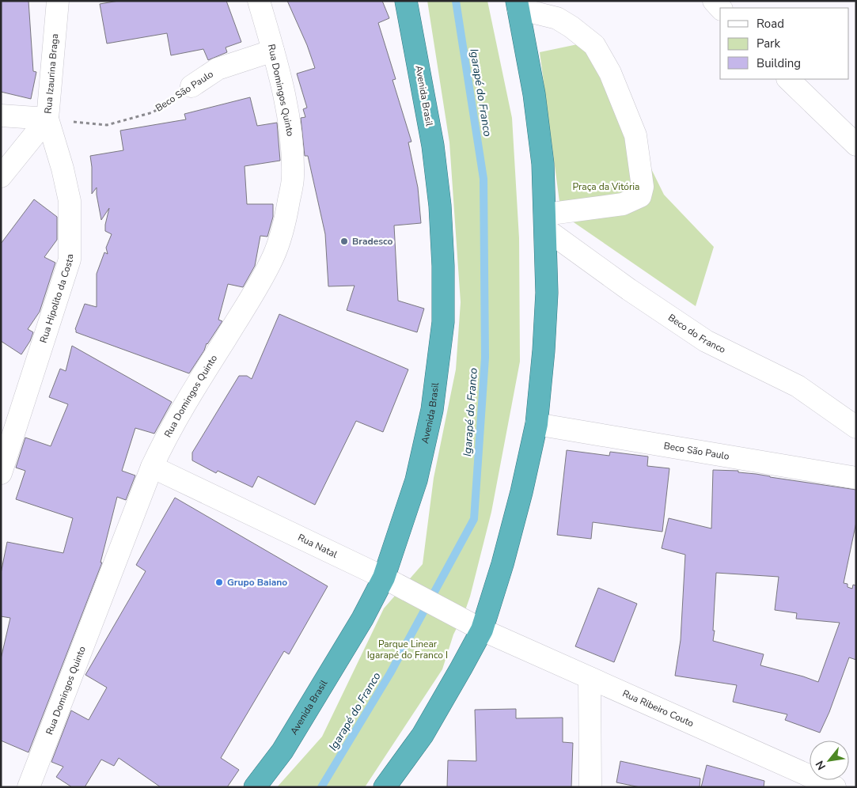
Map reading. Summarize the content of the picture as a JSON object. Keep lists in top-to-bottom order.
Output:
{
  "streets": {
    "highway": ["Avenida Brasil"],
    "street": [
      "Rua Izaurina Braga",
      "Rua Domingos Quinto",
      "Beco São Paulo",
      "Rua Hipolito da Costa",
      "Beco do Franco",
      "Rua Natal",
      "Rua Ribeiro Couto"
    ]
  },
  "crossings": [
    ["Rua Izaurina Braga", "Beco São Paulo"],
    ["Rua Izaurina Braga", "Rua Hipolito da Costa"],
    ["Rua Domingos Quinto", "Beco São Paulo"],
    ["Rua Domingos Quinto", "Rua Natal"],
    ["Beco São Paulo", "Rua Hipolito da Costa"],
    ["Avenida Brasil", "Rua Natal"],
    ["Rua Natal", "Rua Ribeiro Couto"]
  ],
  "water": ["Igarapé do Franco"],
  "parks": ["Praça da Vitória", "Parque Linear Igarapé do Franco I"],
  "places": ["Bradesco", "Grupo Baiano"],
  "legend": ["Road", "Park", "Building"],
  "north": "bottom left"
}
